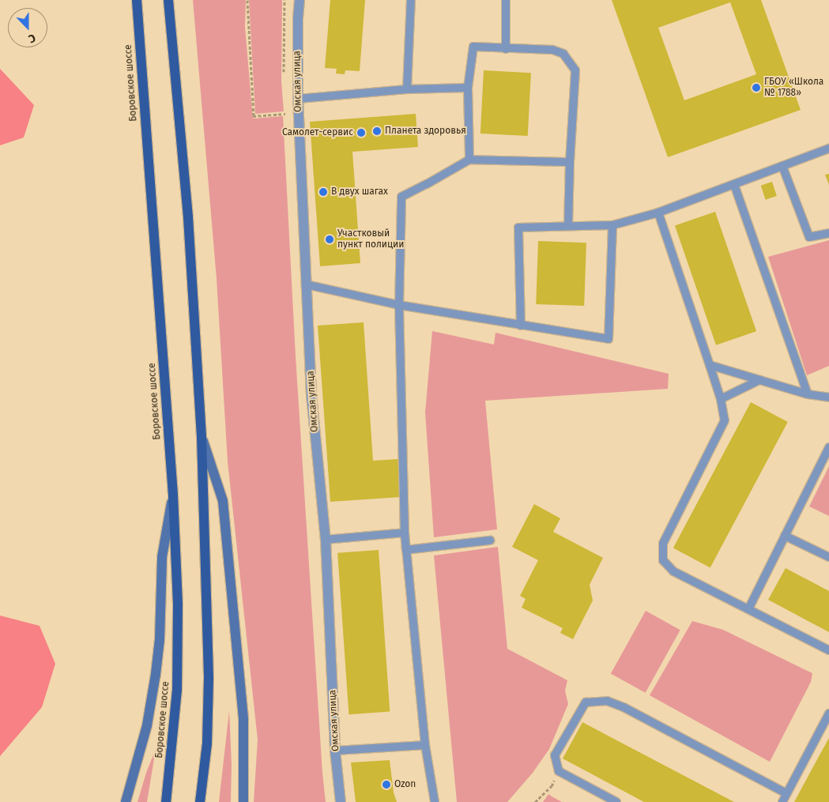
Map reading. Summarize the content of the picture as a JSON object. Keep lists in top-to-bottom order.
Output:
{
  "streets": {
    "main road": ["Боровское шоссе"],
    "street": ["Омская улица"]
  },
  "places": [
    "ГБОУ «Школа № 1788»",
    "Планета здоровья",
    "Самолет-сервис",
    "В двух шагах",
    "Участковый пункт полиции",
    "Ozon"
  ],
  "north": "bottom"
}
